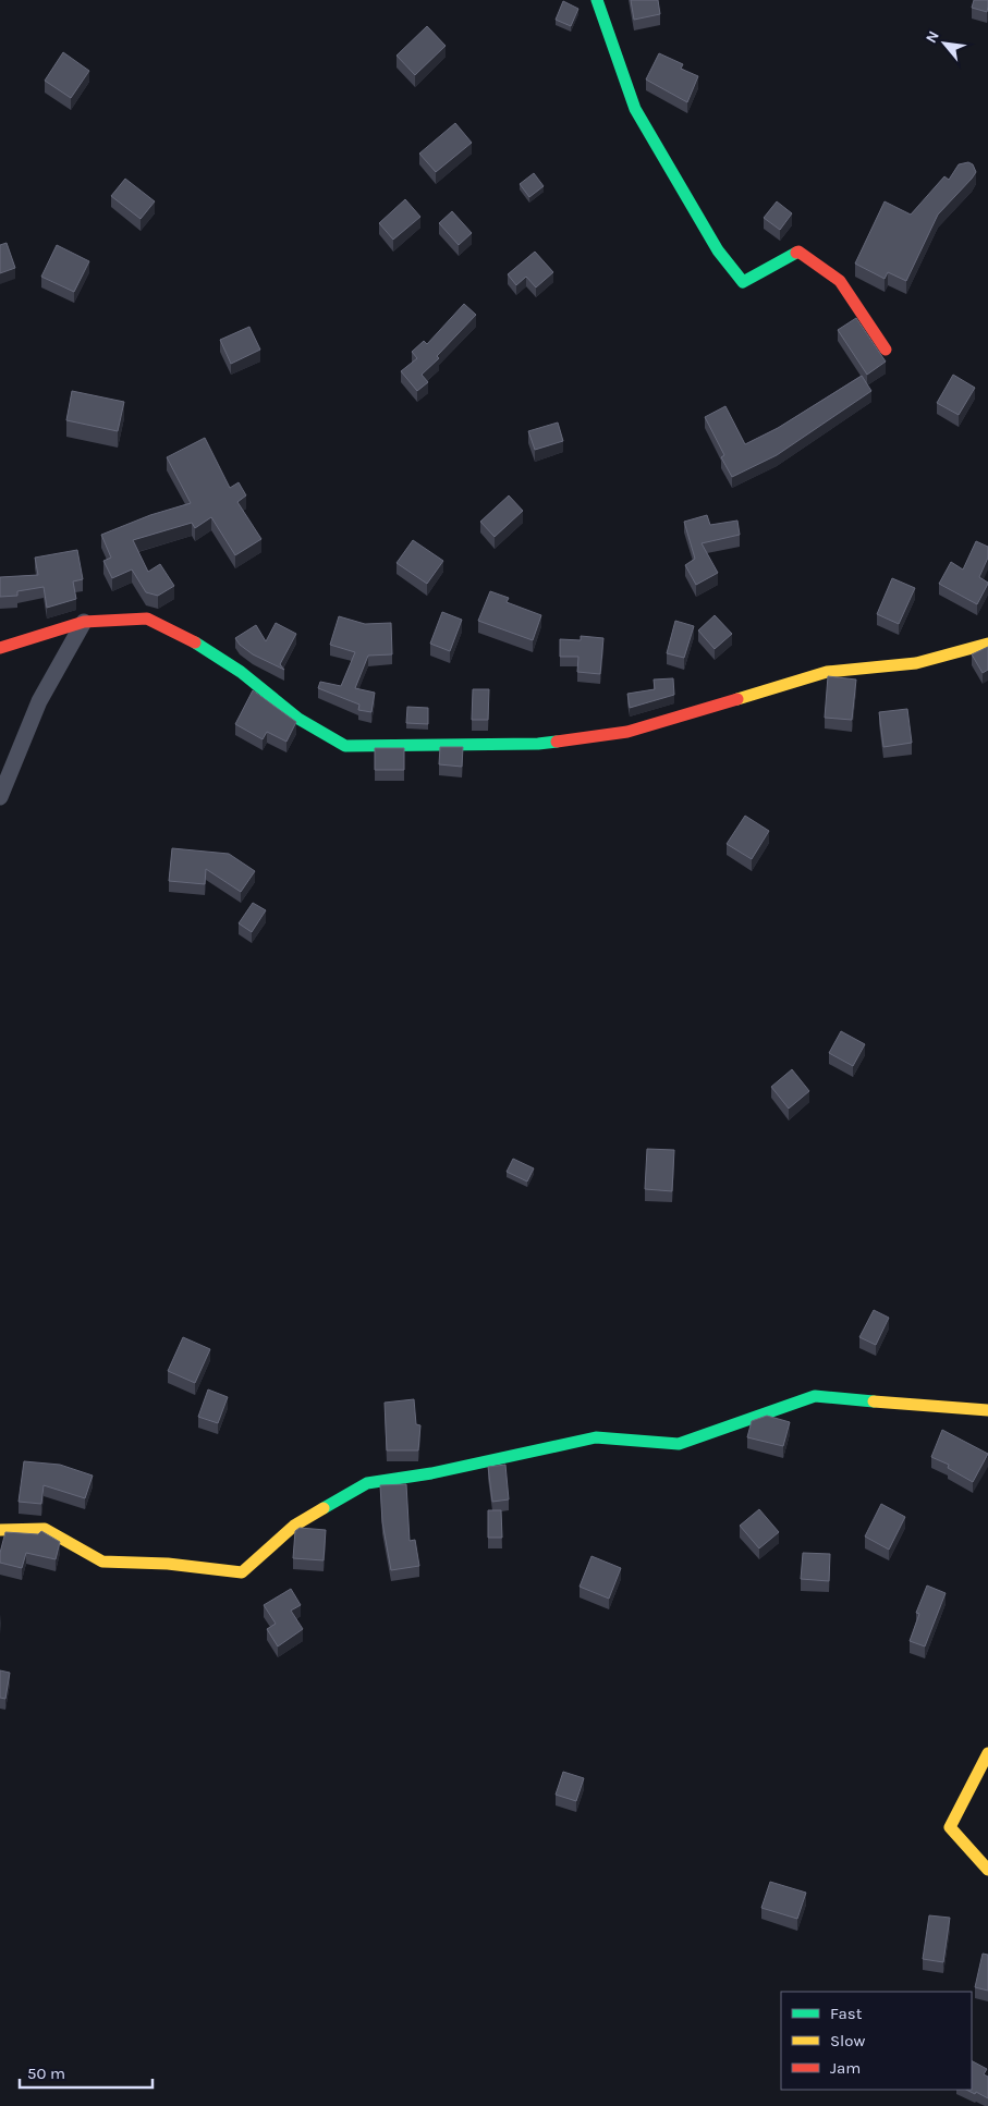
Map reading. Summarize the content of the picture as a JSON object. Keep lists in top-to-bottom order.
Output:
{
  "legend": ["Fast", "Slow", "Jam"],
  "scale_bar": "50 m",
  "north": "top left"
}
